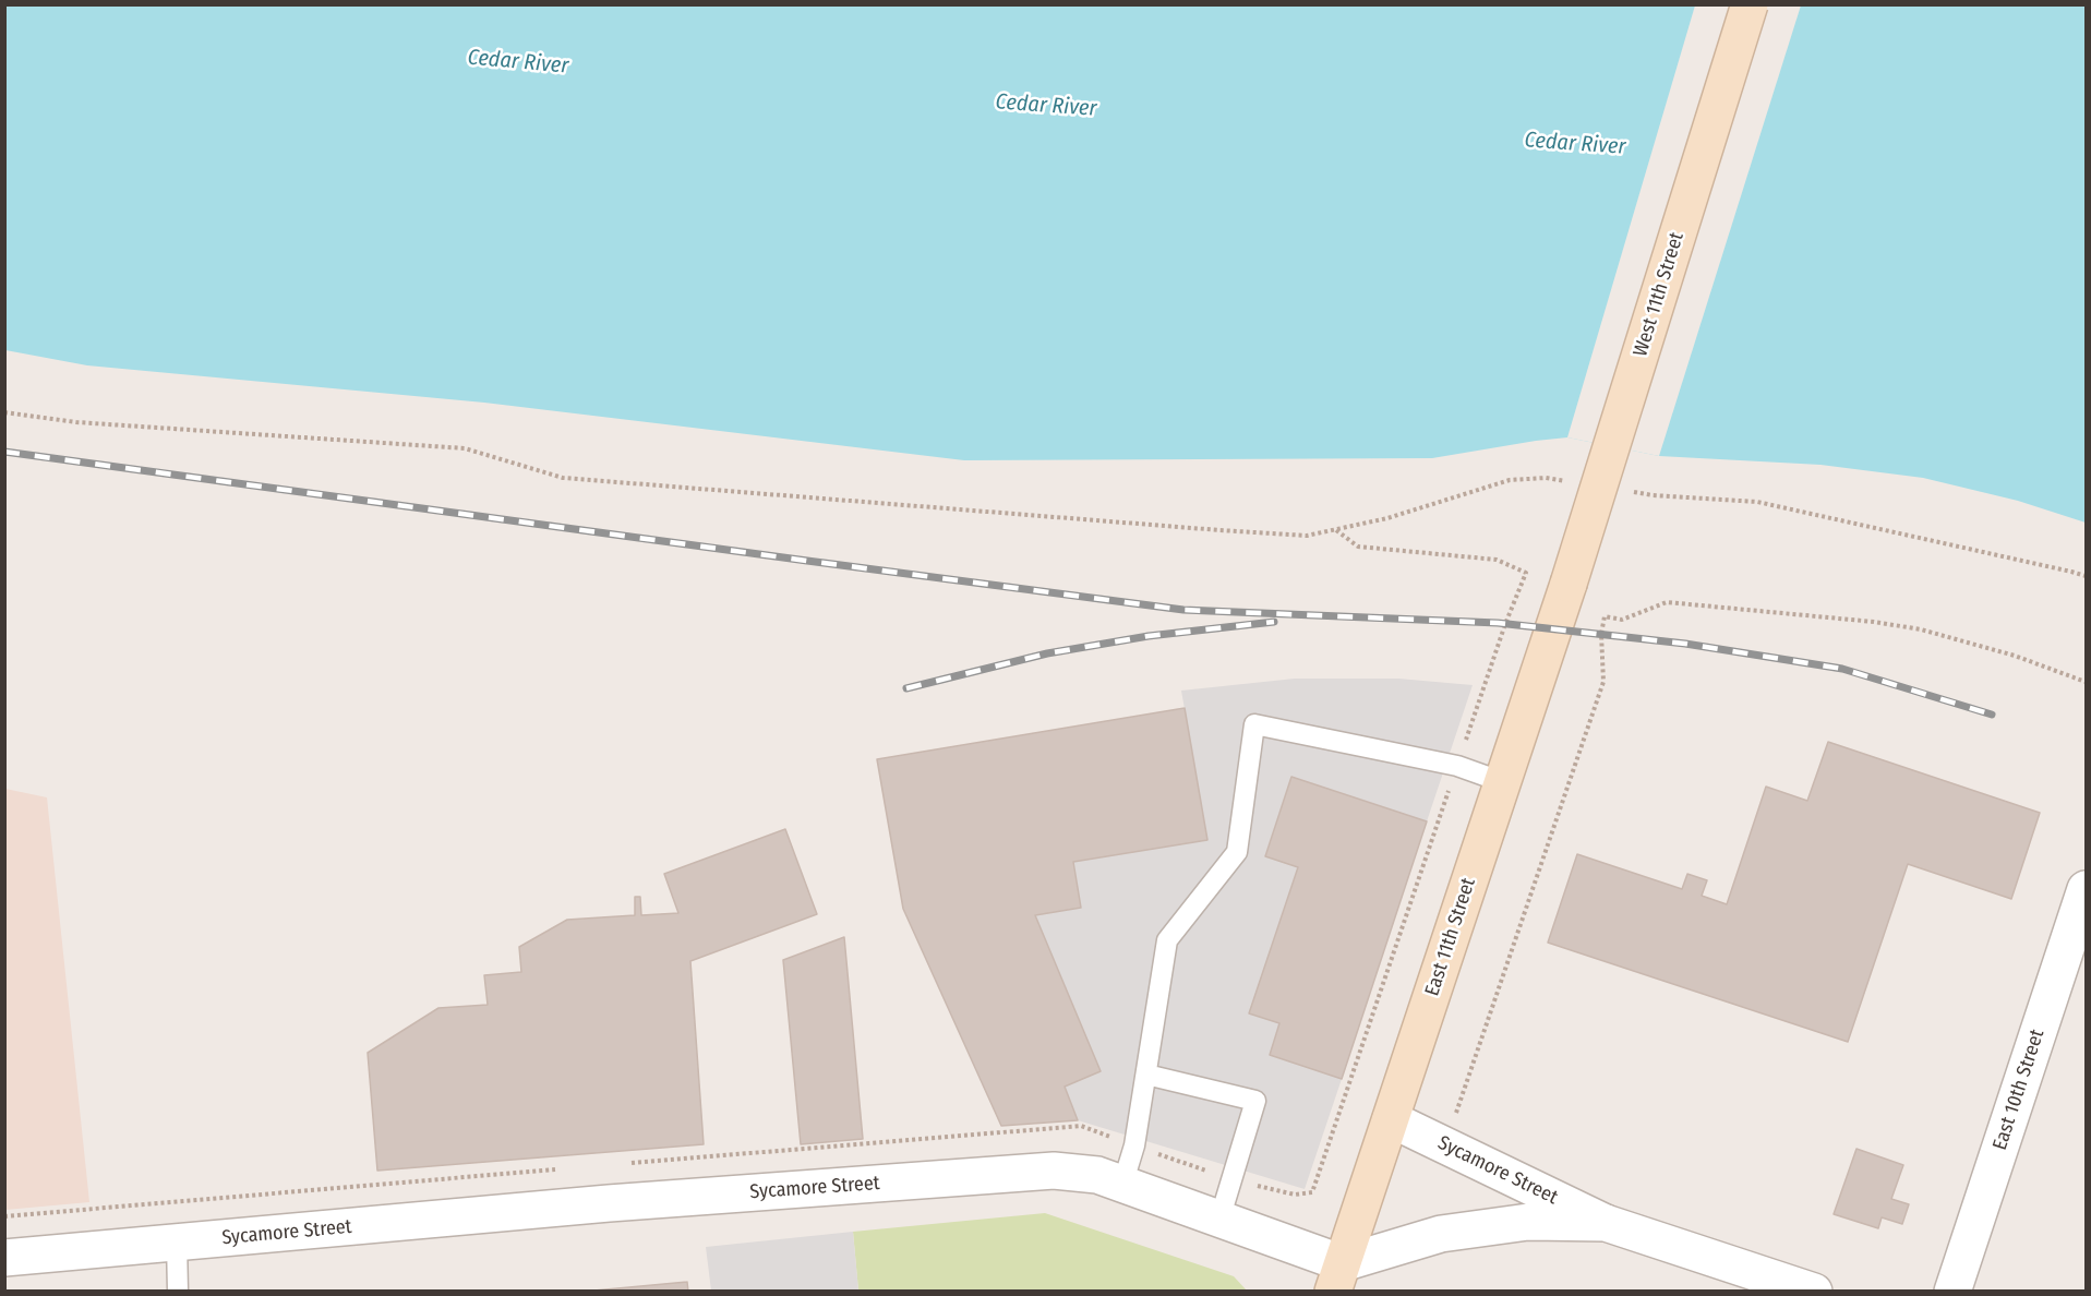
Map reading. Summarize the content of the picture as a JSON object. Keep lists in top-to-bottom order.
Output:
{
  "streets": {
    "main road": ["West 11th Street", "East 11th Street"],
    "street": ["East 10th Street", "Sycamore Street"]
  },
  "crossings": [
    ["West 11th Street", "East 11th Street"],
    ["East 11th Street", "Sycamore Street"]
  ],
  "water": ["Cedar River"]
}
